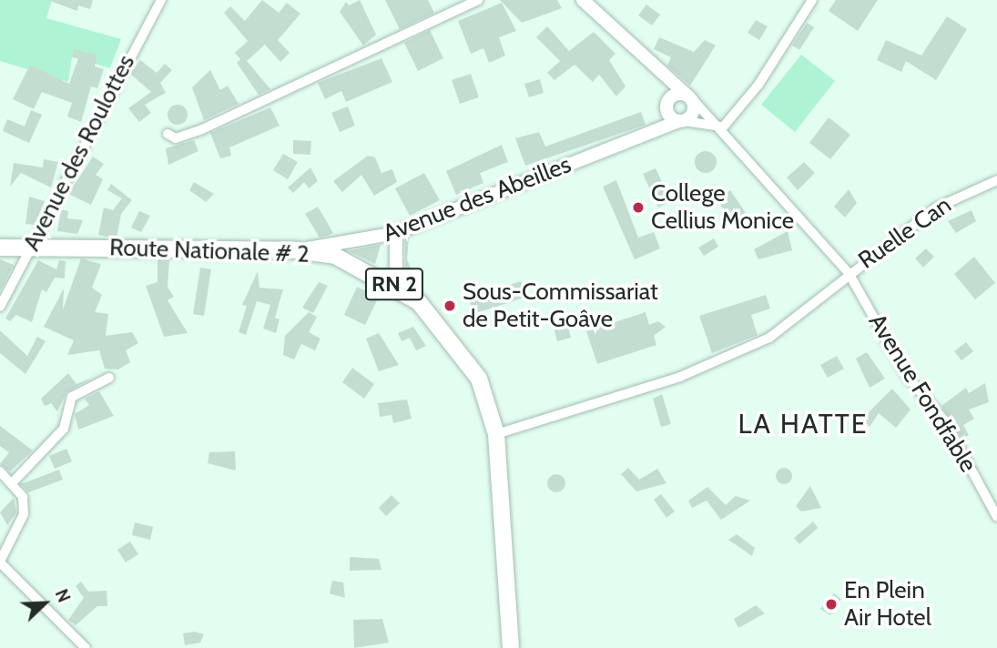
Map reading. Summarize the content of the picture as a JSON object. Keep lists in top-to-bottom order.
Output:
{
  "streets": {
    "main road": ["Route Nationale # 2", "RN 2"],
    "street": [
      "Avenue des Roulottes",
      "Avenue des Abeilles",
      "Ruelle Can",
      "Avenue Fondfable"
    ]
  },
  "crossings": [
    ["Avenue des Roulottes", "Route Nationale # 2"],
    ["Avenue des Abeilles", "Route Nationale # 2"],
    ["Ruelle Can", "Route Nationale # 2"],
    ["Ruelle Can", "Avenue Fondfable"]
  ],
  "districts": ["LA HATTE"],
  "places": ["College Cellius Monice", "Sous-Commissariat de Petit-Goâve", "En Plein Air Hotel"],
  "north": "top right"
}
